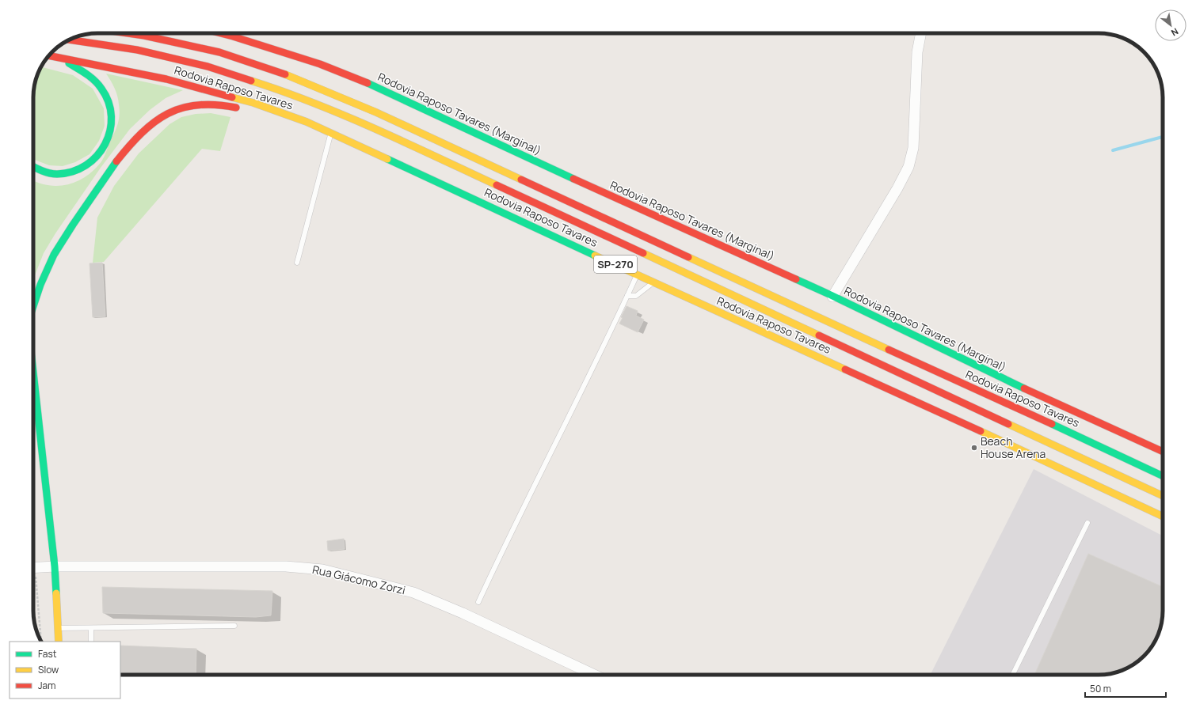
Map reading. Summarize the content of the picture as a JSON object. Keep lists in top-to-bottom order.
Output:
{
  "streets": {
    "main road": ["Rodovia Raposo Tavares", "Rodovia Raposo Tavares (Marginal)", "SP-270"],
    "street": ["Rua Giácomo Zorzi"]
  },
  "places": ["Beach House Arena"],
  "legend": ["Fast", "Slow", "Jam"],
  "scale_bar": "50 m",
  "north": "bottom right"
}
